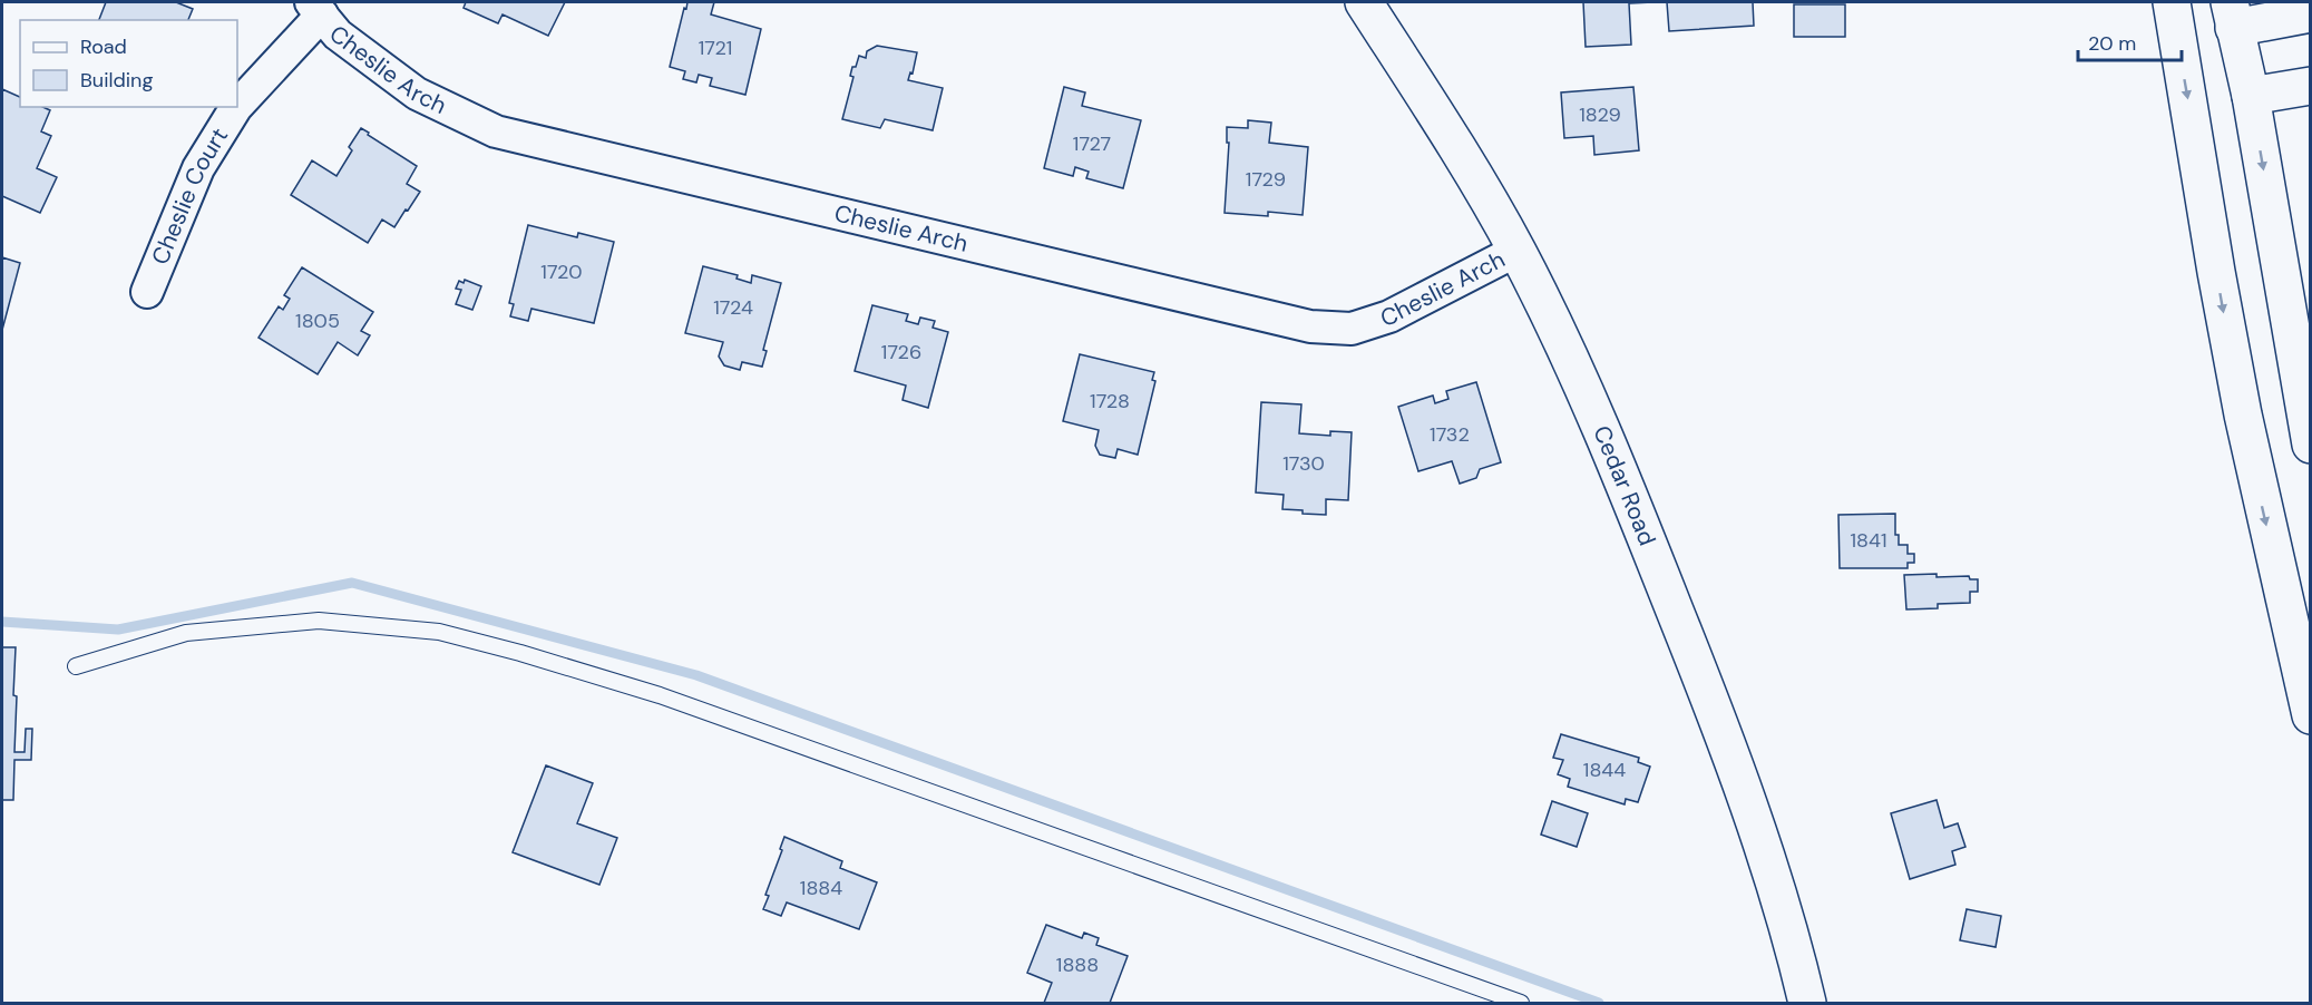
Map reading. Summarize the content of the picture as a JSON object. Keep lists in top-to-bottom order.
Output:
{
  "streets": {
    "main road": ["Cedar Road"],
    "street": ["Cheslie Arch", "Cheslie Court"]
  },
  "crossings": [
    ["Cheslie Arch", "Cheslie Court"],
    ["Cheslie Arch", "Cedar Road"]
  ],
  "house_numbers": [
    "1721",
    "1829",
    "1727",
    "1729",
    "1720",
    "1724",
    "1805",
    "1726",
    "1728",
    "1732",
    "1730",
    "1841",
    "1844",
    "1884",
    "1888"
  ],
  "legend": ["Road", "Building"],
  "scale_bar": "20 m"
}
